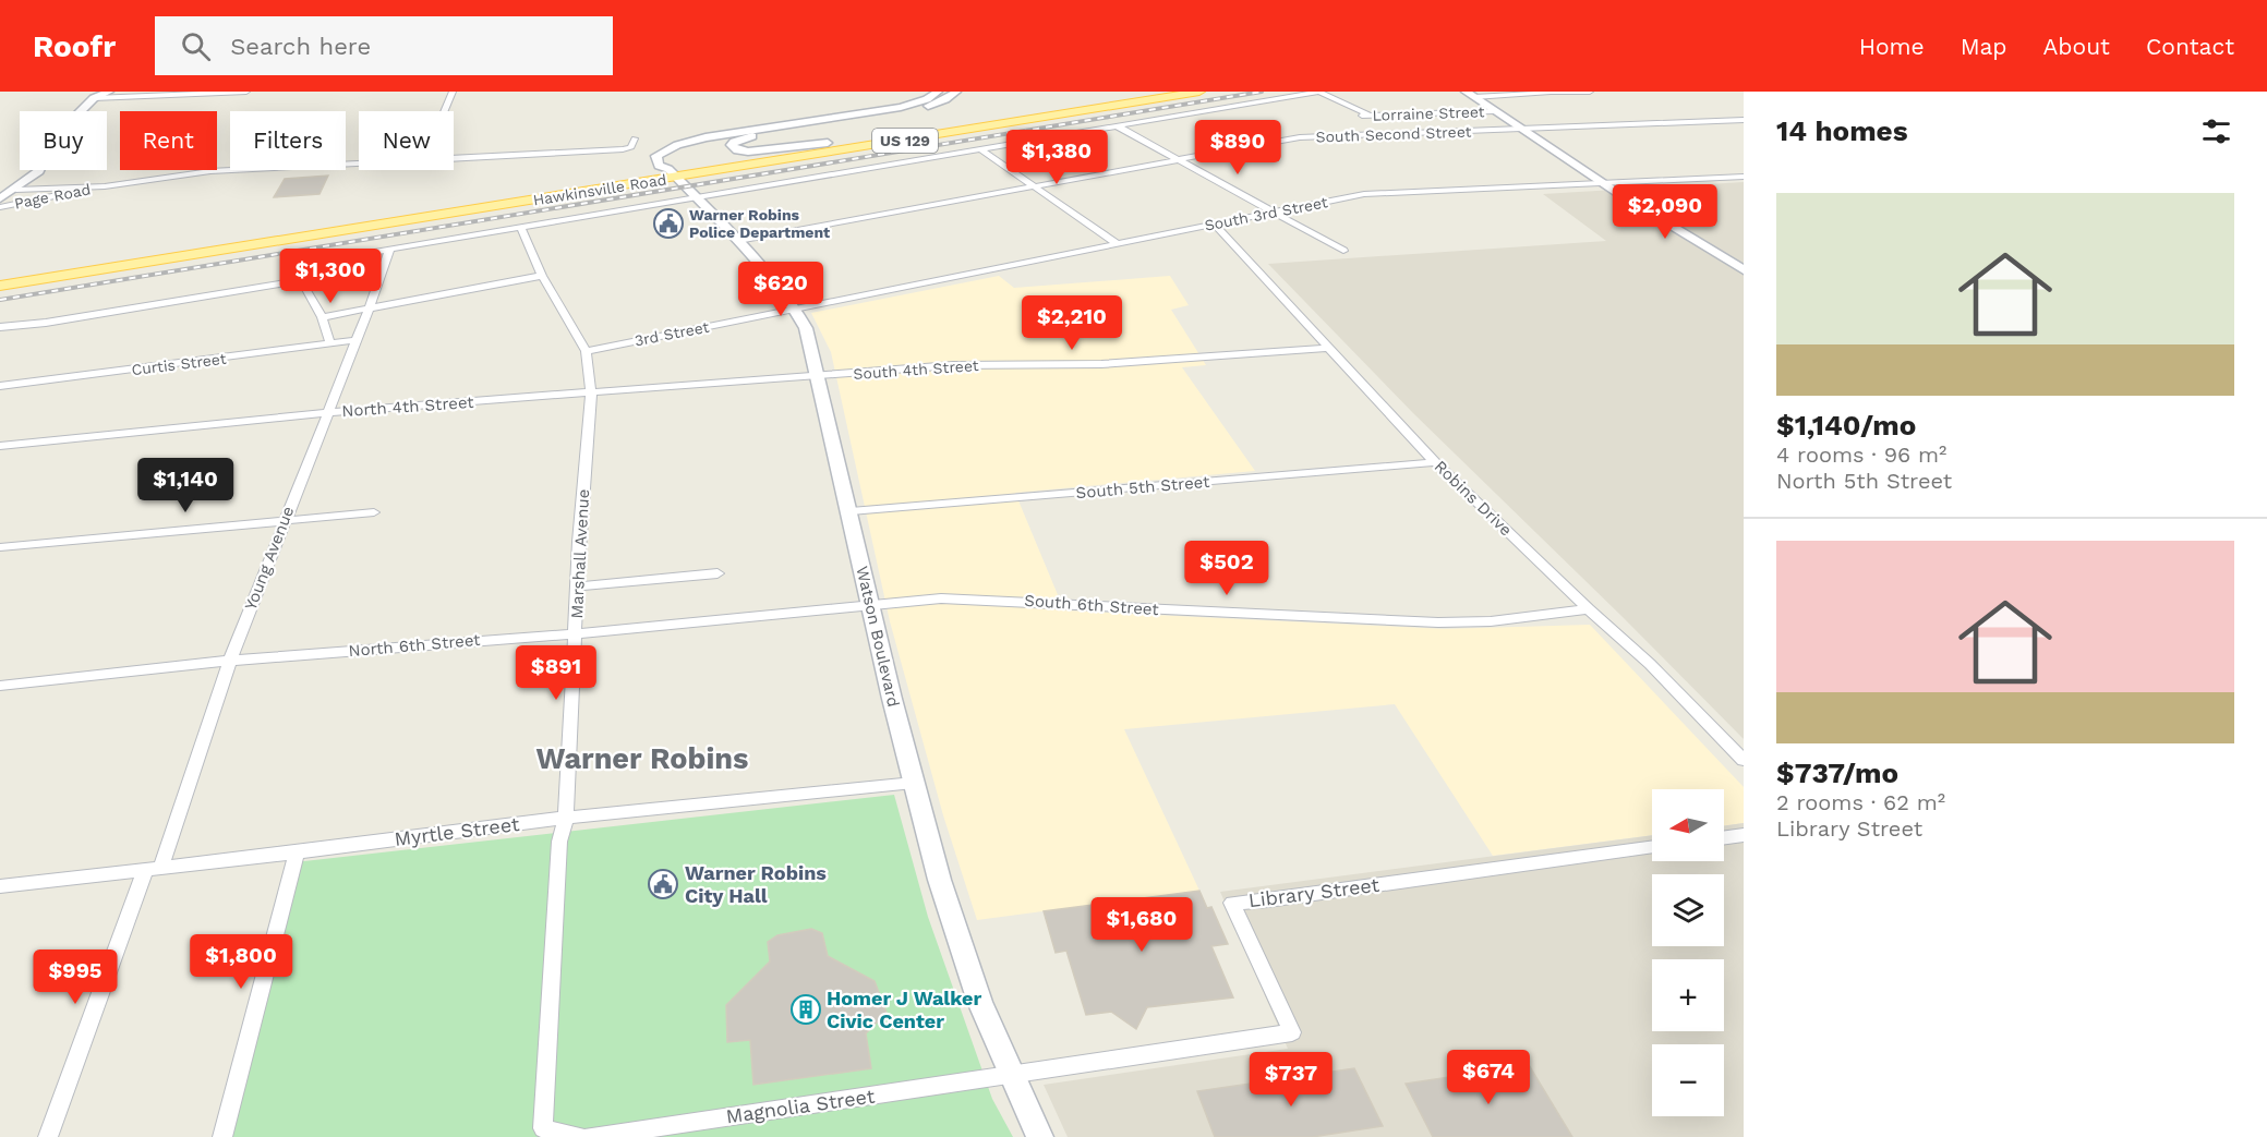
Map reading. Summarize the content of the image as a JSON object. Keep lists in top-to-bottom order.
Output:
{
  "streets": {
    "main road": ["US 129", "Hawkinsville Road"],
    "street": [
      "Lorraine Street",
      "South Second Street",
      "Page Road",
      "South 3rd Street",
      "3rd Street",
      "Curtis Street",
      "South 4th Street",
      "North 4th Street",
      "South 5th Street",
      "Robins Drive",
      "Marshall Avenue",
      "Young Avenue",
      "South 6th Street",
      "Watson Boulevard",
      "North 6th Street",
      "Myrtle Street",
      "Library Street",
      "Magnolia Street"
    ]
  },
  "crossings": [
    ["South Second Street", "Watson Boulevard"],
    ["Hawkinsville Road", "Watson Boulevard"],
    ["South 3rd Street", "3rd Street"],
    ["South 3rd Street", "Robins Drive"],
    ["South 3rd Street", "Watson Boulevard"],
    ["3rd Street", "Marshall Avenue"],
    ["3rd Street", "Watson Boulevard"],
    ["Curtis Street", "Young Avenue"],
    ["South 4th Street", "North 4th Street"],
    ["South 4th Street", "Robins Drive"],
    ["South 4th Street", "Watson Boulevard"],
    ["North 4th Street", "Marshall Avenue"],
    ["North 4th Street", "Young Avenue"],
    ["North 4th Street", "Watson Boulevard"],
    ["South 5th Street", "Robins Drive"],
    ["South 5th Street", "Watson Boulevard"],
    ["Robins Drive", "South 6th Street"],
    ["Marshall Avenue", "North 6th Street"],
    ["Marshall Avenue", "Myrtle Street"],
    ["Young Avenue", "North 6th Street"],
    ["Young Avenue", "Myrtle Street"],
    ["South 6th Street", "Watson Boulevard"],
    ["South 6th Street", "North 6th Street"],
    ["Watson Boulevard", "North 6th Street"],
    ["Watson Boulevard", "Myrtle Street"],
    ["Watson Boulevard", "Library Street"],
    ["Watson Boulevard", "Magnolia Street"],
    ["Library Street", "Magnolia Street"]
  ],
  "districts": ["Warner Robins"],
  "places": {
    "public building": ["Warner Robins Police Department", "Warner Robins City Hall"],
    "building": ["Homer J Walker Civic Center"]
  },
  "north": "left",
  "page": {
    "header": "Roofr",
    "search": "Search here",
    "nav": [
      "Home",
      "Map",
      "About",
      "Contact"
    ],
    "heading": "14 homes",
    "chip": [
      "Buy",
      "Rent",
      "Filters",
      "New"
    ],
    "price": [
      "$890",
      "$1,380",
      "$2,090",
      "$1,300",
      "$620",
      "$2,210",
      "$1,140",
      "$502",
      "$891",
      "$1,680",
      "$1,800",
      "$995",
      "$674",
      "$737"
    ],
    "list": [
      {
        "name": "$1,140/mo",
        "note": "4 rooms · 96 m² · North 5th Street"
      },
      {
        "name": "$737/mo",
        "note": "2 rooms · 62 m² · Library Street"
      }
    ],
    "map_buttons": ["+", "−"]
  }
}
